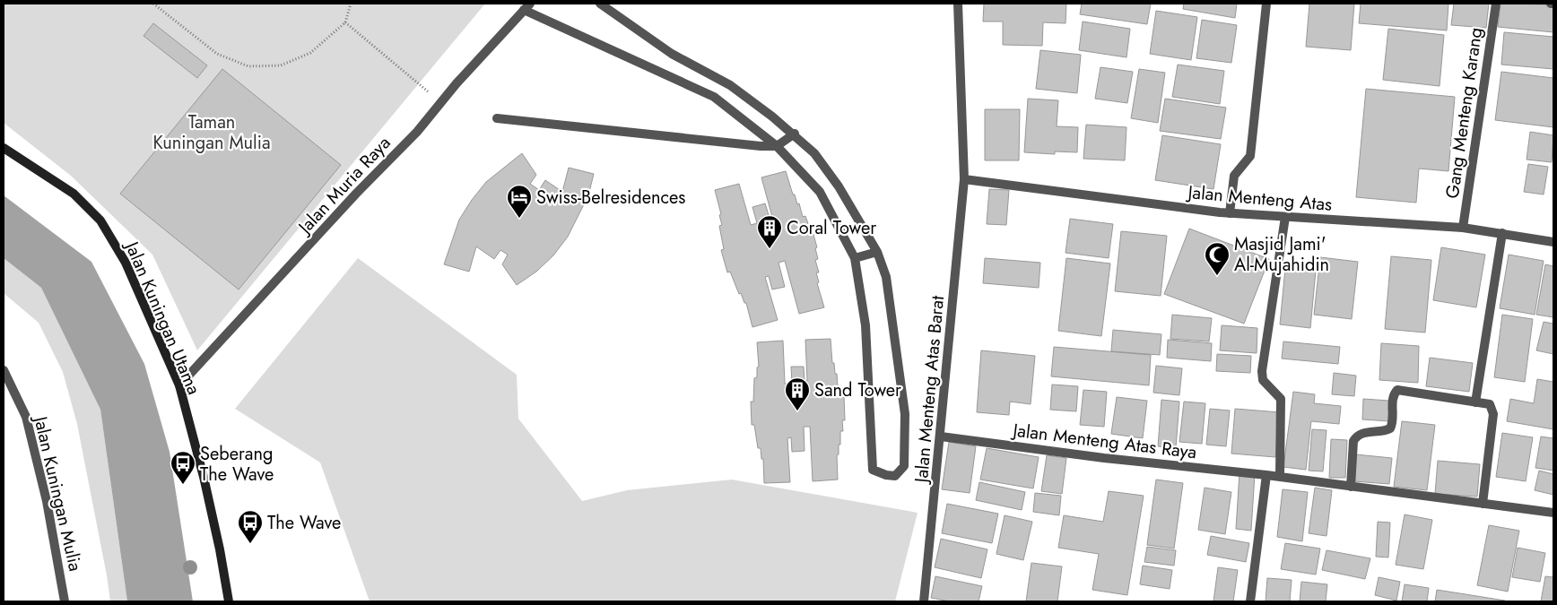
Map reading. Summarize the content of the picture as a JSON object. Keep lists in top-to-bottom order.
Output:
{
  "streets": {
    "main road": ["Jalan Kuningan Utama"],
    "street": [
      "Gang Menteng Karang",
      "Jalan Muria Raya",
      "Jalan Menteng Atas",
      "Jalan Menteng Atas Barat",
      "Jalan Menteng Atas Raya",
      "Jalan Kuningan Mulia"
    ]
  },
  "crossings": [
    ["Gang Menteng Karang", "Jalan Menteng Atas"],
    ["Jalan Muria Raya", "Jalan Kuningan Utama"],
    ["Jalan Menteng Atas", "Jalan Menteng Atas Barat"],
    ["Jalan Menteng Atas Barat", "Jalan Menteng Atas Raya"]
  ],
  "parks": ["Taman Kuningan Mulia"],
  "places": {
    "hotel": ["Swiss-Belresidences"],
    "building": ["Coral Tower", "Sand Tower"],
    "mosque": ["Masjid Jami' Al-Mujahidin"],
    "bus stop": ["Seberang The Wave", "The Wave"]
  }
}
